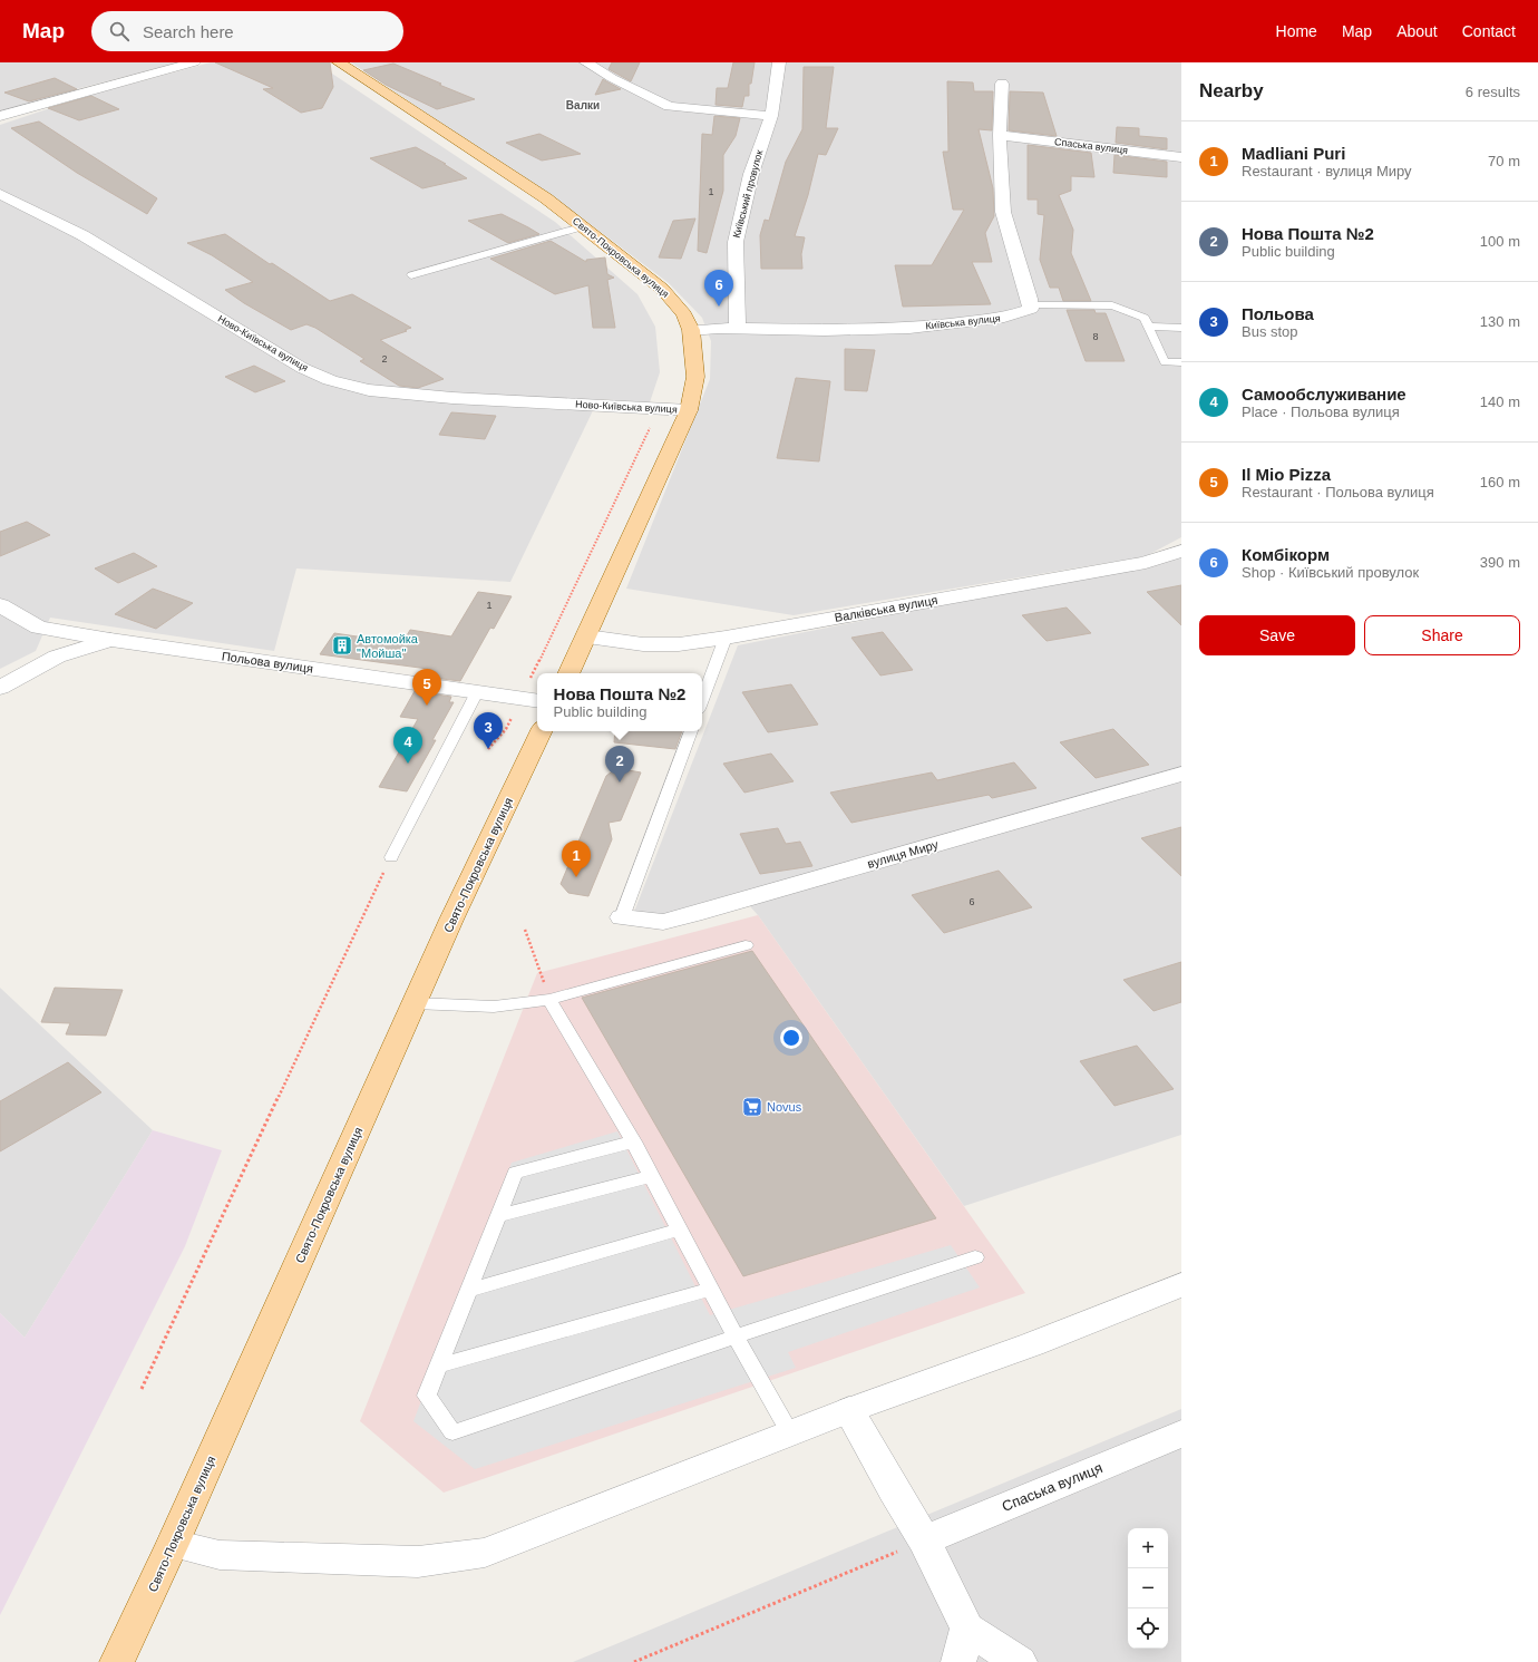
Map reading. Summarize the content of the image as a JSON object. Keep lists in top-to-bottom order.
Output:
{
  "streets": {
    "main road": ["Свято-Покровська вулиця"],
    "street": [
      "Спаська вулиця",
      "Київський провулок",
      "Київська вулиця",
      "Ново-Київська вулиця",
      "Валківська вулиця",
      "Польова вулиця",
      "вулиця Миру"
    ]
  },
  "crossings": [
    ["Київський провулок", "Київська вулиця"],
    ["Свято-Покровська вулиця", "Київська вулиця"],
    ["Свято-Покровська вулиця", "Ново-Київська вулиця"],
    ["Свято-Покровська вулиця", "Валківська вулиця"]
  ],
  "districts": ["Валки"],
  "places": {
    "building": ["Автомойка \"Мойша\""],
    "supermarket": ["Novus"]
  },
  "house_numbers": [
    "1",
    "8",
    "2",
    "1",
    "6"
  ],
  "page": {
    "header": "Map",
    "search": "Search here",
    "nav": [
      "Home",
      "Map",
      "About",
      "Contact"
    ],
    "heading": ["Nearby", "6 results"],
    "list": [
      {
        "mark": "1",
        "name": "Madliani Puri",
        "note": "Restaurant · вулиця Миру",
        "value": "70 m"
      },
      {
        "mark": "2",
        "name": "Нова Пошта №2",
        "note": "Public building",
        "value": "100 m"
      },
      {
        "mark": "3",
        "name": "Польова",
        "note": "Bus stop",
        "value": "130 m"
      },
      {
        "mark": "4",
        "name": "Самообслуживание",
        "note": "Place · Польова вулиця",
        "value": "140 m"
      },
      {
        "mark": "5",
        "name": "Il Mio Pizza",
        "note": "Restaurant · Польова вулиця",
        "value": "160 m"
      },
      {
        "mark": "6",
        "name": "Комбікорм",
        "note": "Shop · Київський провулок",
        "value": "390 m"
      }
    ],
    "pins": [
      "6",
      "5",
      "3",
      "4",
      "2",
      "1"
    ],
    "buttons": ["Save", "Share"],
    "popup": ["Нова Пошта №2", "Public building"],
    "map_buttons": ["+", "−"]
  }
}
